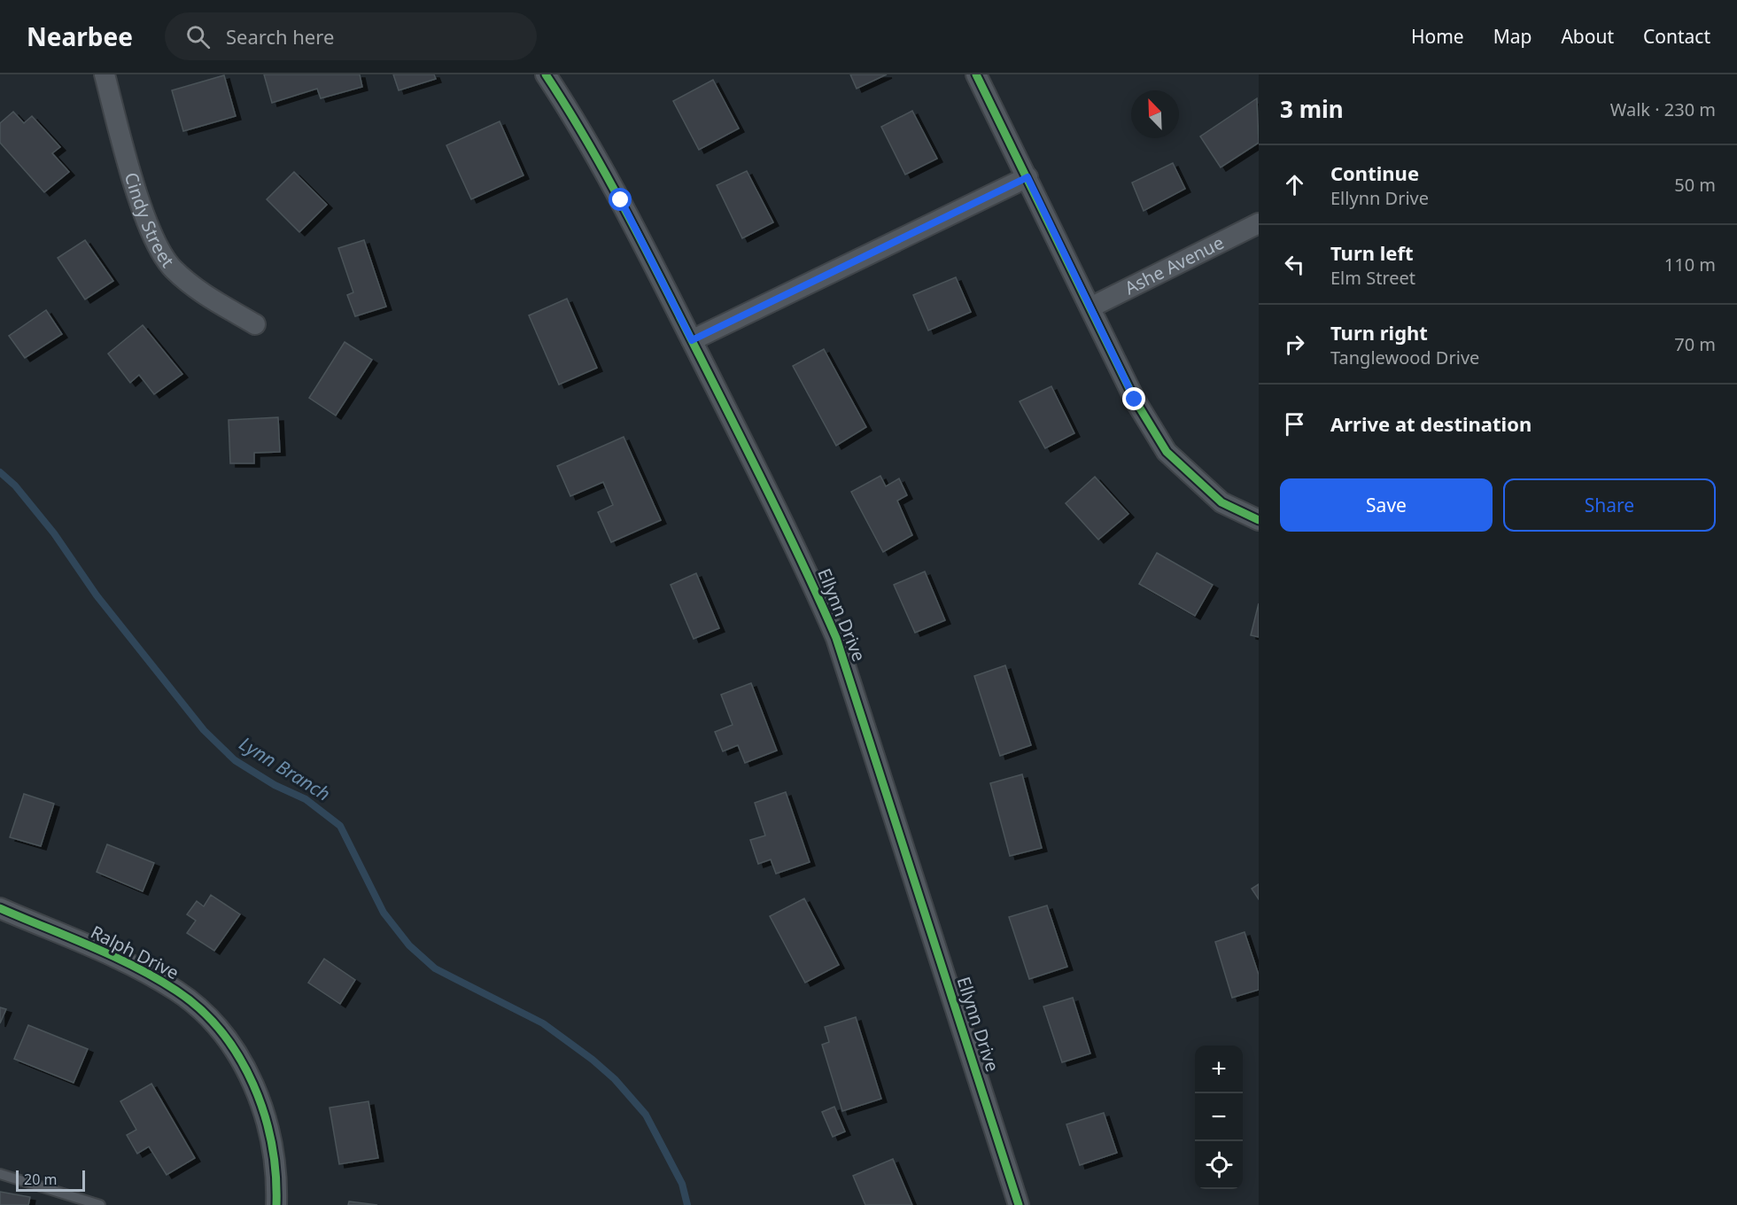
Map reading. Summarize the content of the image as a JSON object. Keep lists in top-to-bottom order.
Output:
{
  "streets": {
    "street": [
      "Cindy Street",
      "Ashe Avenue",
      "Ellynn Drive",
      "Ralph Drive"
    ]
  },
  "water": ["Lynn Branch"],
  "scale_bar": "20 m",
  "north": "top left",
  "page": {
    "header": "Nearbee",
    "search": "Search here",
    "nav": [
      "Home",
      "Map",
      "About",
      "Contact"
    ],
    "heading": ["3 min", "Walk · 230 m"],
    "list": [
      ["Continue", "Ellynn Drive", "50 m"],
      ["Turn left", "Elm Street", "110 m"],
      ["Turn right", "Tanglewood Drive", "70 m"],
      "Arrive at destination"
    ],
    "buttons": ["Save", "Share"],
    "map_buttons": ["+", "−"],
    "scale": "20 m"
  }
}
